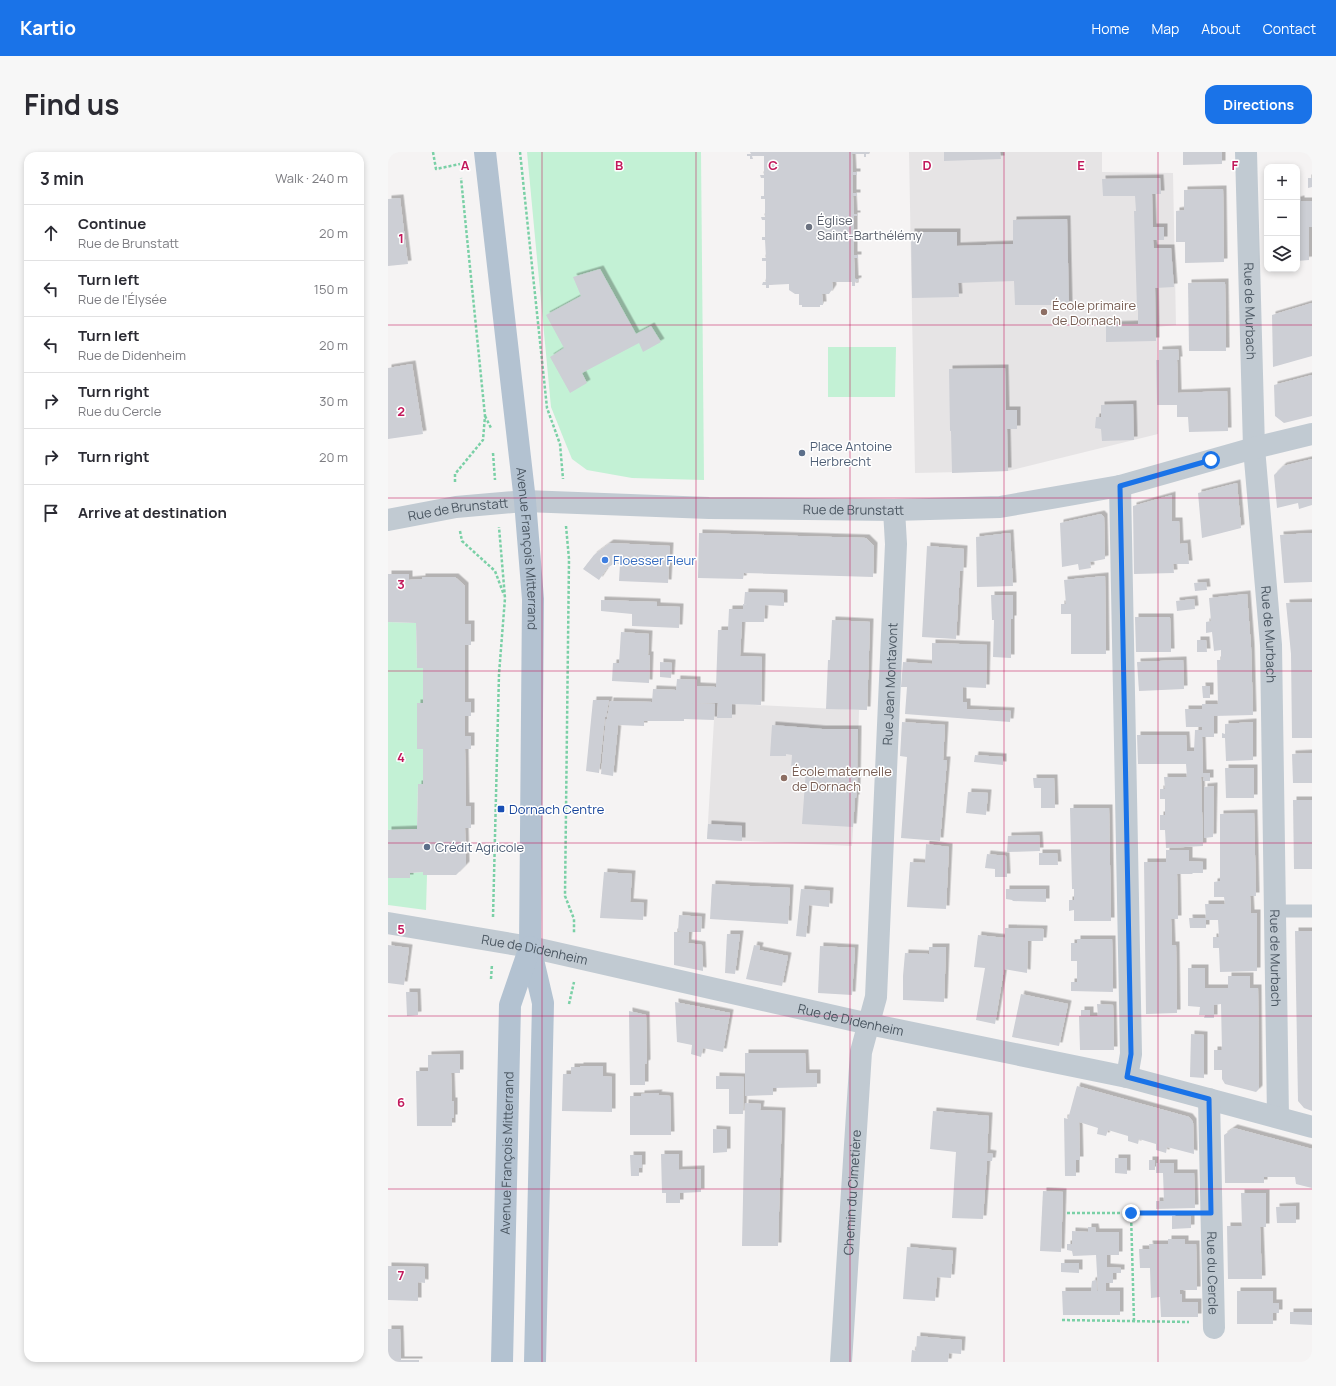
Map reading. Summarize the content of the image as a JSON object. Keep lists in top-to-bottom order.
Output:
{
  "streets": {
    "main road": ["Avenue François Mitterrand"],
    "street": [
      "Rue de Murbach",
      "Rue de Brunstatt",
      "Rue Jean Montavont",
      "Rue de Didenheim",
      "Chemin du Cimetière",
      "Rue du Cercle"
    ]
  },
  "crossings": [
    ["Rue de Murbach", "Rue de Brunstatt"],
    ["Rue de Murbach", "Rue de Didenheim"],
    ["Rue de Brunstatt", "Avenue François Mitterrand"],
    ["Rue de Brunstatt", "Rue Jean Montavont"],
    ["Avenue François Mitterrand", "Rue de Didenheim"],
    ["Rue Jean Montavont", "Rue de Didenheim"],
    ["Rue Jean Montavont", "Chemin du Cimetière"],
    ["Rue de Didenheim", "Chemin du Cimetière"],
    ["Rue de Didenheim", "Rue du Cercle"]
  ],
  "places": {
    "other": [
      "Église Saint-Barthélémy",
      "École primaire de Dornach",
      "Place Antoine Herbrecht",
      "Floesser Fleur",
      "École maternelle de Dornach",
      "Crédit Agricole"
    ],
    "transit": ["Dornach Centre"]
  },
  "page": {
    "header": "Kartio",
    "nav": [
      "Home",
      "Map",
      "About",
      "Contact"
    ],
    "title": "Find us",
    "buttons": "Directions",
    "heading": ["3 min", "Walk · 240 m"],
    "map_buttons": ["+", "−"],
    "list": [
      ["Continue", "Rue de Brunstatt", "20 m"],
      ["Turn left", "Rue de l'Élysée", "150 m"],
      ["Turn left", "Rue de Didenheim", "20 m"],
      ["Turn right", "Rue du Cercle", "30 m"],
      ["Turn right", "20 m"],
      "Arrive at destination"
    ]
  },
  "grid": {
    "columns": [
      "A",
      "B",
      "C",
      "D",
      "E",
      "F"
    ],
    "rows": [
      "1",
      "2",
      "3",
      "4",
      "5",
      "6",
      "7"
    ]
  }
}
